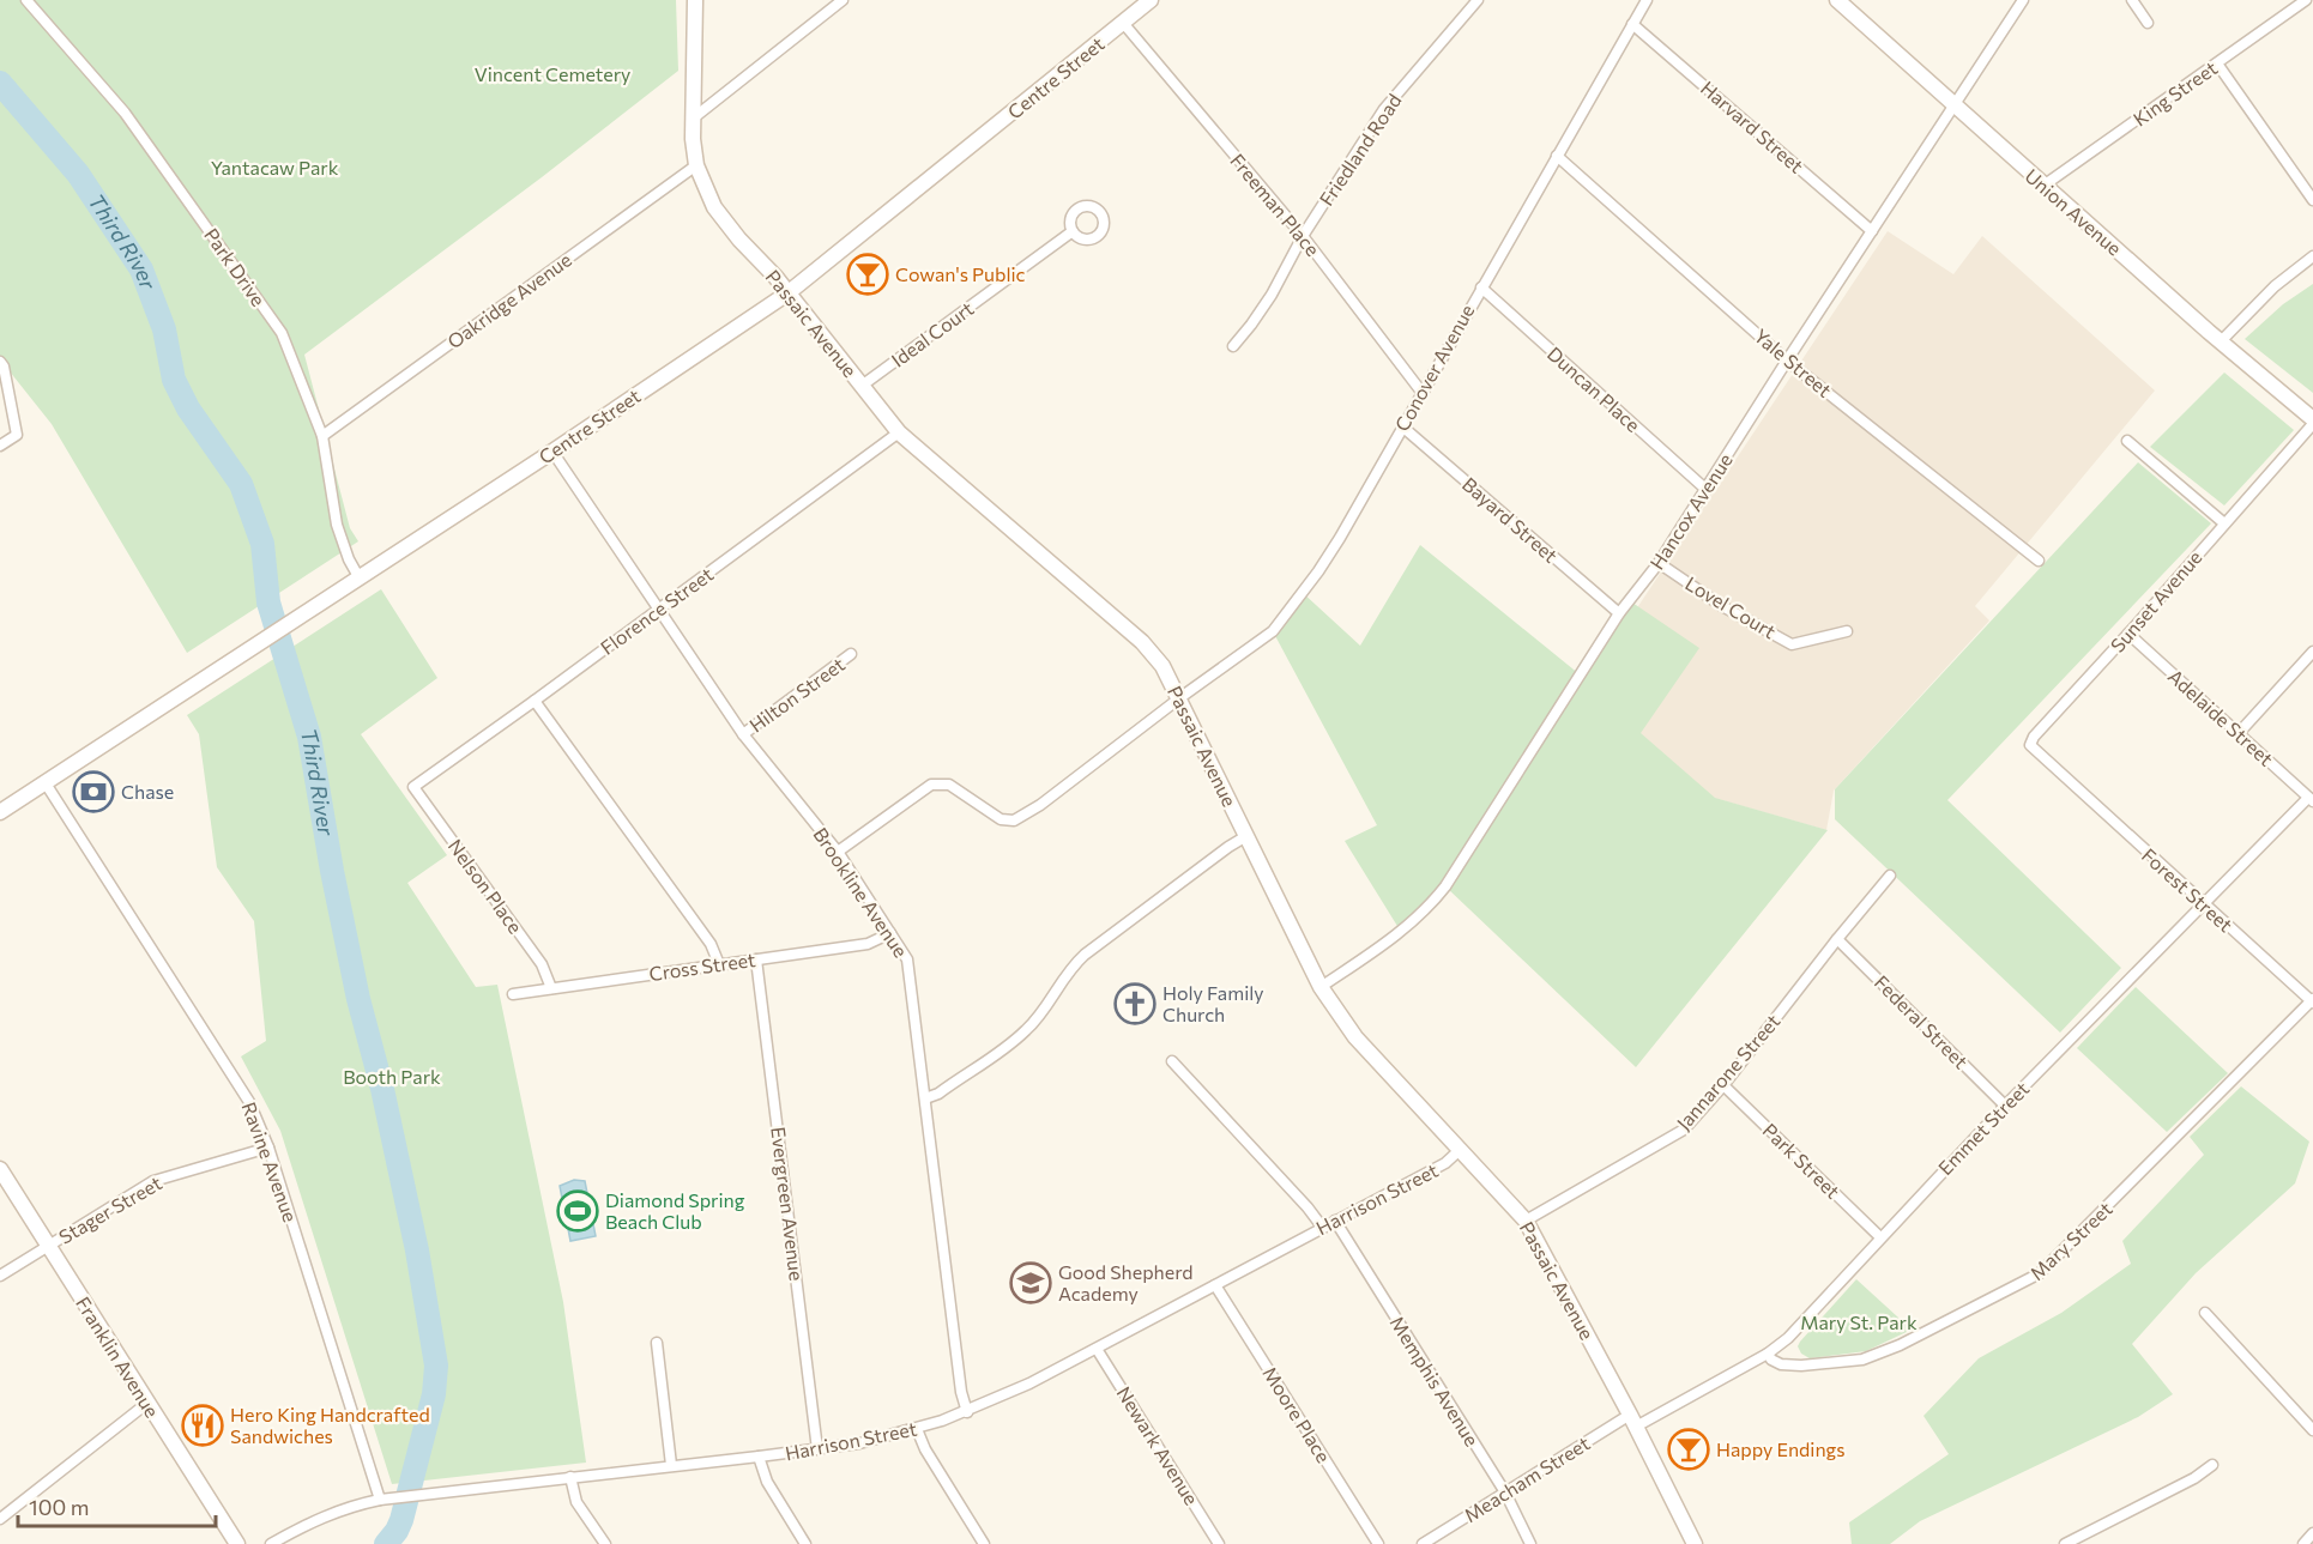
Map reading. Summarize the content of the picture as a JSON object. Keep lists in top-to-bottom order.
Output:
{
  "streets": {
    "street": [
      "Centre Street",
      "King Street",
      "Harvard Street",
      "Friedland Road",
      "Freeman Place",
      "Union Avenue",
      "Park Drive",
      "Oakridge Avenue",
      "Passaic Avenue",
      "Ideal Court",
      "Yale Street",
      "Conover Avenue",
      "Duncan Place",
      "Hancox Avenue",
      "Bayard Street",
      "Sunset Avenue",
      "Lovel Court",
      "Florence Street",
      "Hilton Street",
      "Adelaide Street",
      "Nelson Place",
      "Forest Street",
      "Brookline Avenue",
      "Cross Street",
      "Federal Street",
      "Jannarone Street",
      "Emmet Street",
      "Park Street",
      "Ravine Avenue",
      "Harrison Street",
      "Evergreen Avenue",
      "Stager Street",
      "Mary Street",
      "Franklin Avenue",
      "Memphis Avenue",
      "Moore Place",
      "Newark Avenue",
      "Meacham Street"
    ]
  },
  "crossings": [
    ["Centre Street", "Freeman Place"],
    ["Centre Street", "Park Drive"],
    ["Centre Street", "Passaic Avenue"],
    ["Centre Street", "Brookline Avenue"],
    ["Centre Street", "Ravine Avenue"],
    ["King Street", "Union Avenue"],
    ["Harvard Street", "Conover Avenue"],
    ["Harvard Street", "Hancox Avenue"],
    ["Friedland Road", "Freeman Place"],
    ["Freeman Place", "Conover Avenue"],
    ["Union Avenue", "Hancox Avenue"],
    ["Union Avenue", "Sunset Avenue"],
    ["Park Drive", "Oakridge Avenue"],
    ["Oakridge Avenue", "Passaic Avenue"],
    ["Passaic Avenue", "Ideal Court"],
    ["Passaic Avenue", "Conover Avenue"],
    ["Passaic Avenue", "Hancox Avenue"],
    ["Passaic Avenue", "Florence Street"],
    ["Passaic Avenue", "Jannarone Street"],
    ["Passaic Avenue", "Emmet Street"],
    ["Passaic Avenue", "Harrison Street"],
    ["Passaic Avenue", "Meacham Street"],
    ["Yale Street", "Conover Avenue"],
    ["Yale Street", "Hancox Avenue"],
    ["Conover Avenue", "Duncan Place"],
    ["Conover Avenue", "Bayard Street"],
    ["Conover Avenue", "Brookline Avenue"],
    ["Duncan Place", "Hancox Avenue"],
    ["Hancox Avenue", "Bayard Street"],
    ["Hancox Avenue", "Lovel Court"],
    ["Sunset Avenue", "Adelaide Street"],
    ["Sunset Avenue", "Forest Street"],
    ["Florence Street", "Nelson Place"],
    ["Florence Street", "Brookline Avenue"],
    ["Hilton Street", "Brookline Avenue"],
    ["Adelaide Street", "Emmet Street"],
    ["Nelson Place", "Cross Street"],
    ["Forest Street", "Emmet Street"],
    ["Forest Street", "Mary Street"],
    ["Brookline Avenue", "Cross Street"],
    ["Brookline Avenue", "Harrison Street"],
    ["Cross Street", "Evergreen Avenue"],
    ["Federal Street", "Jannarone Street"],
    ["Federal Street", "Emmet Street"],
    ["Jannarone Street", "Park Street"],
    ["Emmet Street", "Park Street"],
    ["Emmet Street", "Mary Street"],
    ["Emmet Street", "Meacham Street"],
    ["Ravine Avenue", "Harrison Street"],
    ["Ravine Avenue", "Stager Street"],
    ["Harrison Street", "Evergreen Avenue"],
    ["Harrison Street", "Memphis Avenue"],
    ["Harrison Street", "Moore Place"],
    ["Harrison Street", "Newark Avenue"],
    ["Stager Street", "Franklin Avenue"],
    ["Memphis Avenue", "Meacham Street"]
  ],
  "water": ["Third River"],
  "parks": [
    "Vincent Cemetery",
    "Yantacaw Park",
    "Booth Park",
    "Mary St. Park"
  ],
  "places": {
    "bar": ["Cowan's Public", "Happy Endings"],
    "bank": ["Chase"],
    "church": ["Holy Family Church"],
    "sports": ["Diamond Spring Beach Club"],
    "school or university": ["Good Shepherd Academy"],
    "restaurant": ["Hero King Handcrafted Sandwiches"]
  },
  "scale_bar": "100 m"
}
